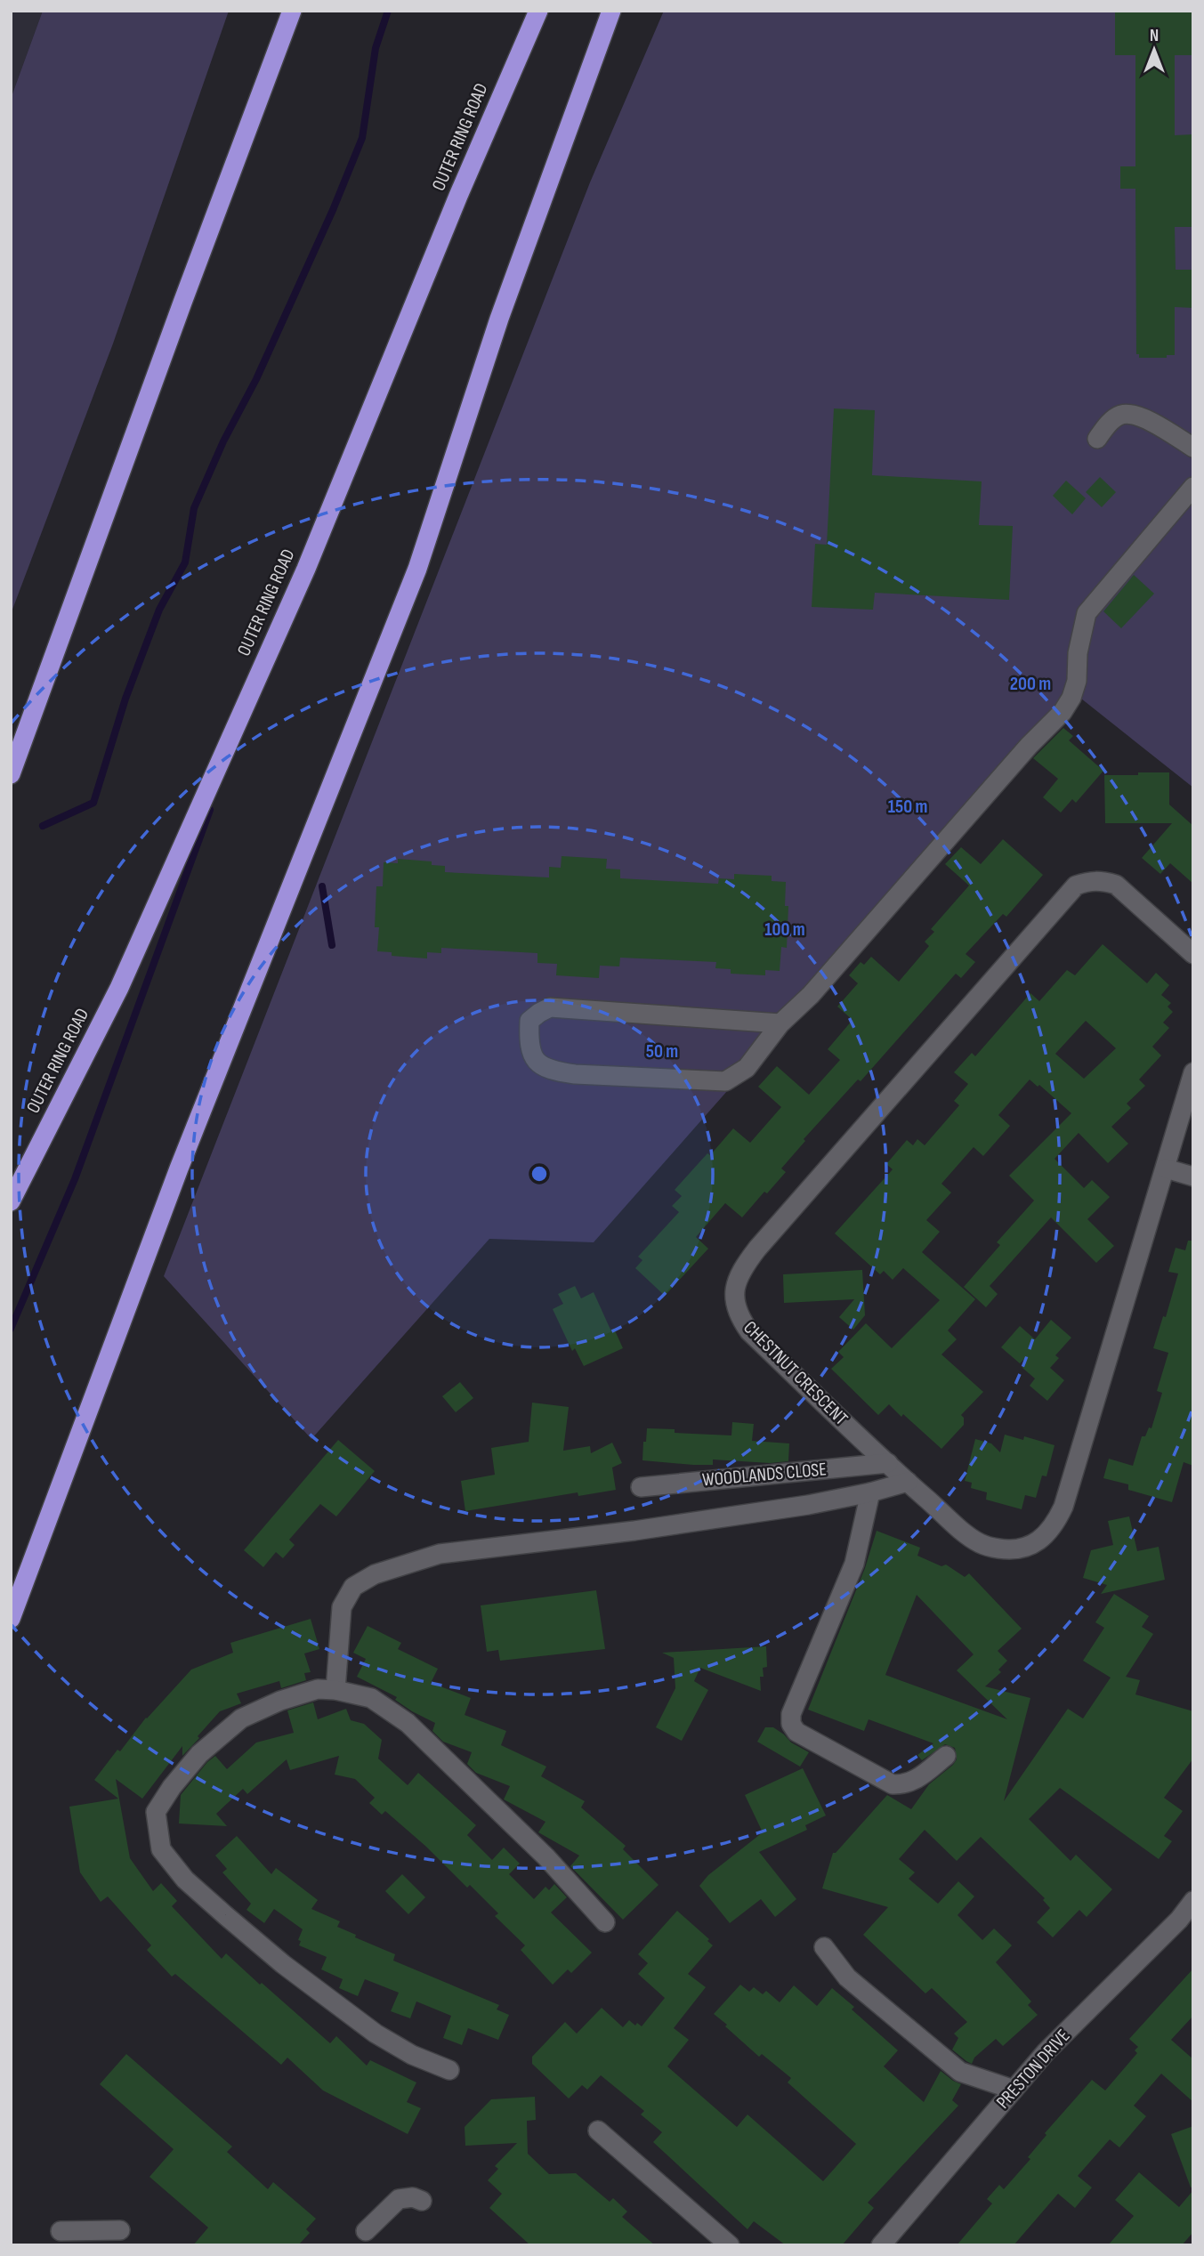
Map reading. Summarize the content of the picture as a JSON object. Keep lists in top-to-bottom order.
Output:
{
  "streets": {
    "highway": ["OUTER RING ROAD"],
    "street": ["CHESTNUT CRESCENT", "WOODLANDS CLOSE", "PRESTON DRIVE"]
  },
  "crossings": [
    ["CHESTNUT CRESCENT", "WOODLANDS CLOSE"]
  ],
  "north": "top",
  "rings": [
    "200 m",
    "150 m",
    "100 m",
    "50 m"
  ]
}
